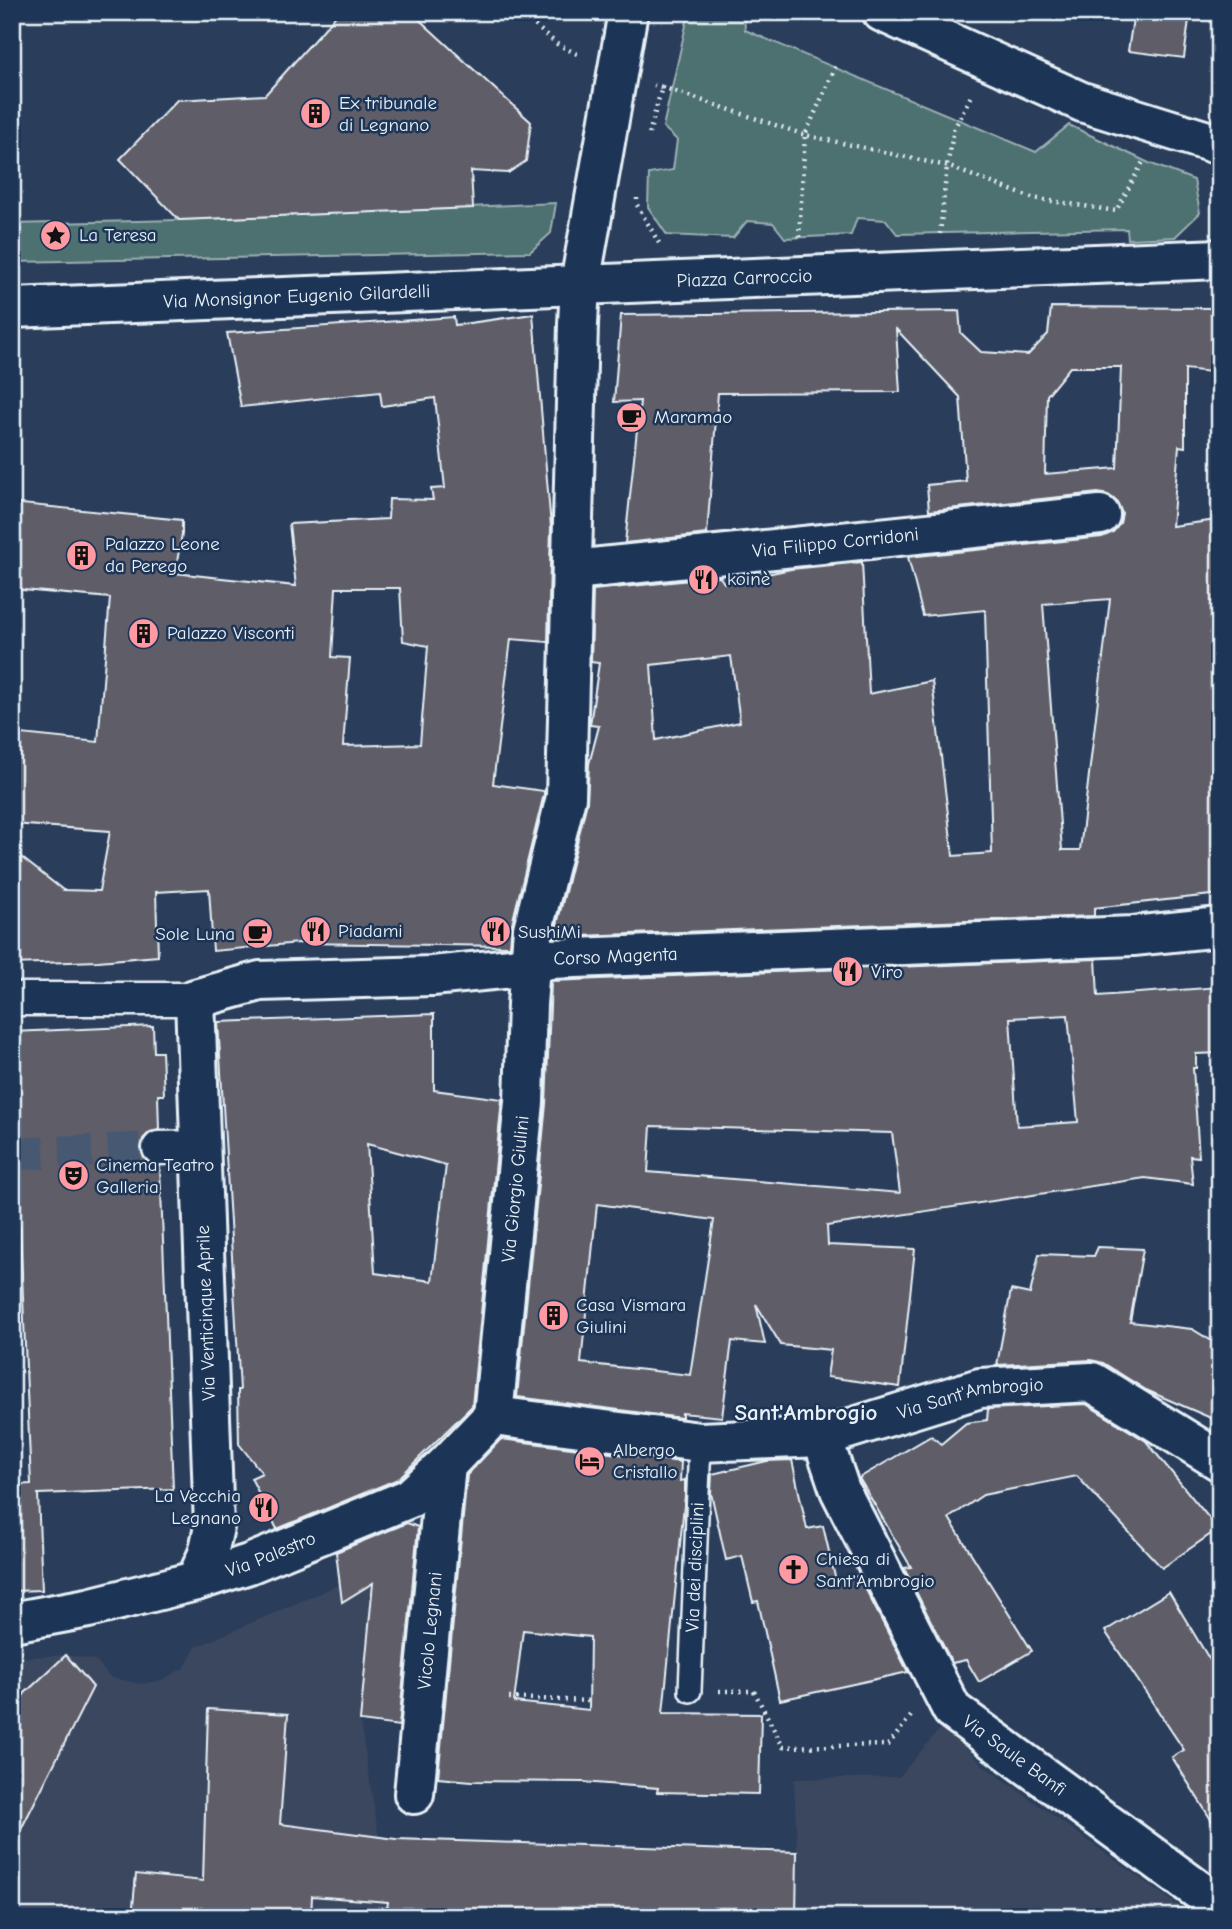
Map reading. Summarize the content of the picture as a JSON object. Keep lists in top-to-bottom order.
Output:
{
  "streets": {
    "street": [
      "Piazza Carroccio",
      "Via Monsignor Eugenio Gilardelli",
      "Via Filippo Corridoni",
      "Corso Magenta",
      "Via Giorgio Giulini",
      "Via Venticinque Aprile",
      "Via Sant'Ambrogio",
      "Via Palestro",
      "Vicolo Legnani",
      "Via Saule Banfi"
    ],
    "lane": ["Via dei disciplini"]
  },
  "crossings": [
    ["Piazza Carroccio", "Via Monsignor Eugenio Gilardelli"],
    ["Corso Magenta", "Via Giorgio Giulini"],
    ["Corso Magenta", "Via Venticinque Aprile"],
    ["Via Giorgio Giulini", "Via Sant'Ambrogio"],
    ["Via Giorgio Giulini", "Via Palestro"],
    ["Via Venticinque Aprile", "Via Palestro"],
    ["Via Sant'Ambrogio", "Via Palestro"],
    ["Via Sant'Ambrogio", "Via dei disciplini"],
    ["Via Sant'Ambrogio", "Via Saule Banfi"],
    ["Via Palestro", "Vicolo Legnani"]
  ],
  "districts": ["Sant'Ambrogio"],
  "places": {
    "building": [
      "Ex tribunale di Legnano",
      "Palazzo Leone da Perego",
      "Palazzo Visconti",
      "Casa Vismara Giulini"
    ],
    "place": ["La Teresa"],
    "cafe": ["Maramao", "Sole Luna"],
    "restaurant": [
      "koinè",
      "Piadami",
      "SushiMi",
      "Viro",
      "La Vecchia Legnano"
    ],
    "theatre": ["Cinema Teatro Galleria"],
    "hotel": ["Albergo Cristallo"],
    "church": ["Chiesa di Sant'Ambrogio"]
  }
}
